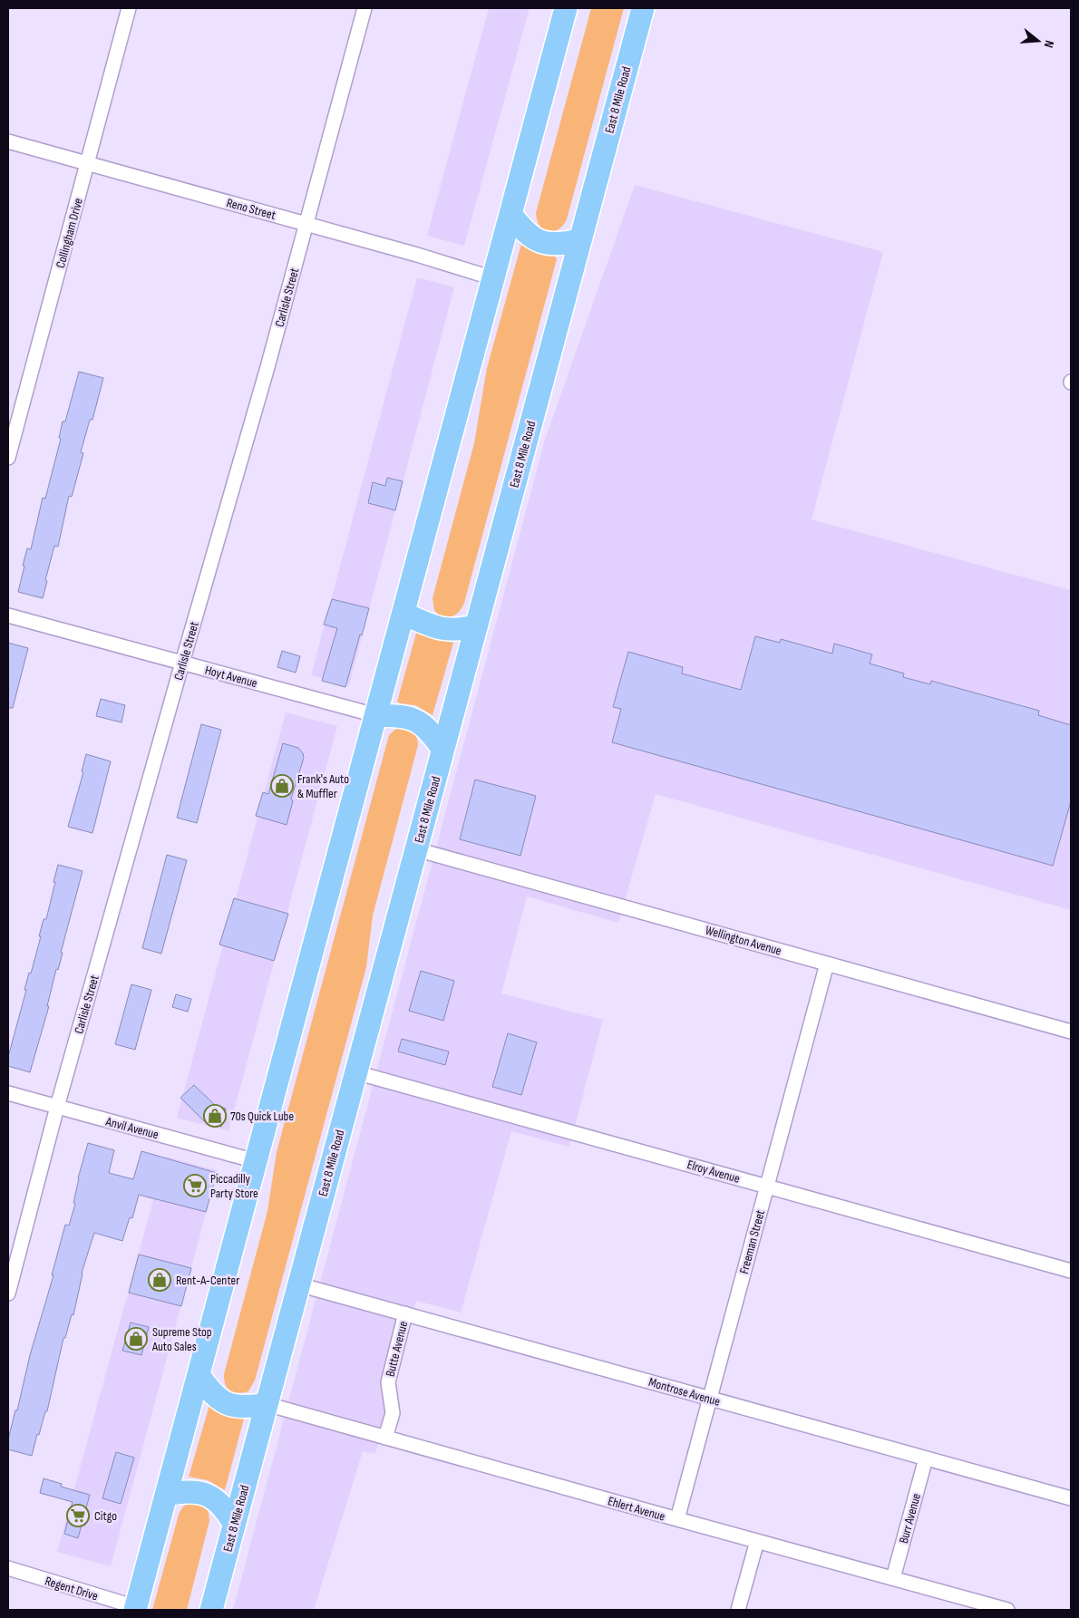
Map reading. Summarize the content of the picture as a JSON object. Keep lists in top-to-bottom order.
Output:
{
  "streets": {
    "highway": ["East 8 Mile Road"],
    "street": [
      "Reno Street",
      "Collingham Drive",
      "Carlisle Street",
      "Hoyt Avenue",
      "Wellington Avenue",
      "Anvil Avenue",
      "Elroy Avenue",
      "Freeman Street",
      "Butte Avenue",
      "Montrose Avenue",
      "Ehlert Avenue",
      "Burr Avenue",
      "Regent Drive"
    ]
  },
  "crossings": [
    ["East 8 Mile Road", "Wellington Avenue"],
    ["East 8 Mile Road", "Elroy Avenue"],
    ["East 8 Mile Road", "Montrose Avenue"],
    ["East 8 Mile Road", "Ehlert Avenue"],
    ["Reno Street", "Collingham Drive"],
    ["Reno Street", "Carlisle Street"],
    ["Carlisle Street", "Hoyt Avenue"],
    ["Carlisle Street", "Anvil Avenue"],
    ["Wellington Avenue", "Freeman Street"],
    ["Elroy Avenue", "Freeman Street"],
    ["Freeman Street", "Montrose Avenue"],
    ["Freeman Street", "Ehlert Avenue"],
    ["Butte Avenue", "Montrose Avenue"],
    ["Butte Avenue", "Ehlert Avenue"],
    ["Montrose Avenue", "Burr Avenue"],
    ["Ehlert Avenue", "Burr Avenue"]
  ],
  "places": {
    "shop": [
      "Frank's Auto & Muffler",
      "70s Quick Lube",
      "Rent-A-Center",
      "Supreme Stop Auto Sales"
    ],
    "supermarket": ["Piccadilly Party Store", "Citgo"]
  },
  "north": "right"
}
